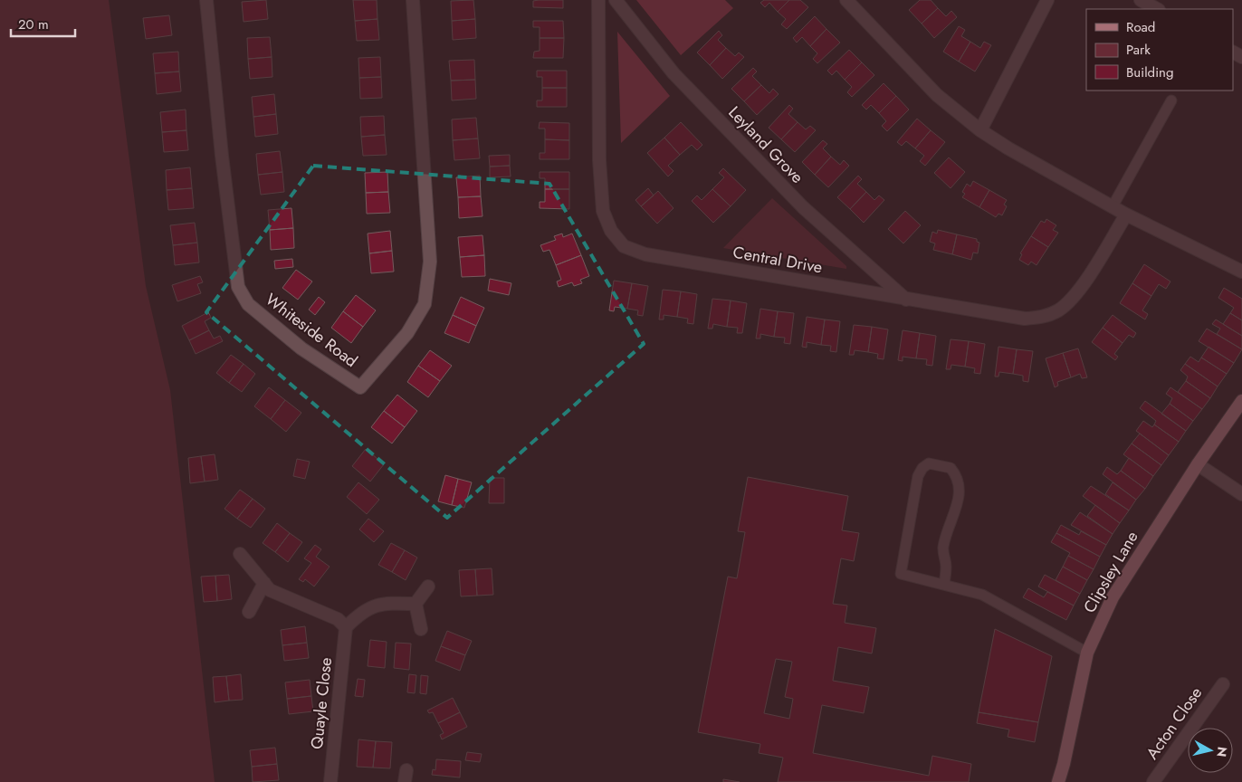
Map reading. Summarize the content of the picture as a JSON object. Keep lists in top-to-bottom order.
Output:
{
  "streets": {
    "main road": ["Clipsley Lane"],
    "street": [
      "Leyland Grove",
      "Central Drive",
      "Whiteside Road",
      "Quayle Close",
      "Acton Close"
    ]
  },
  "crossings": [
    ["Leyland Grove", "Central Drive"]
  ],
  "legend": ["Road", "Park", "Building"],
  "scale_bar": "20 m",
  "north": "right"
}
